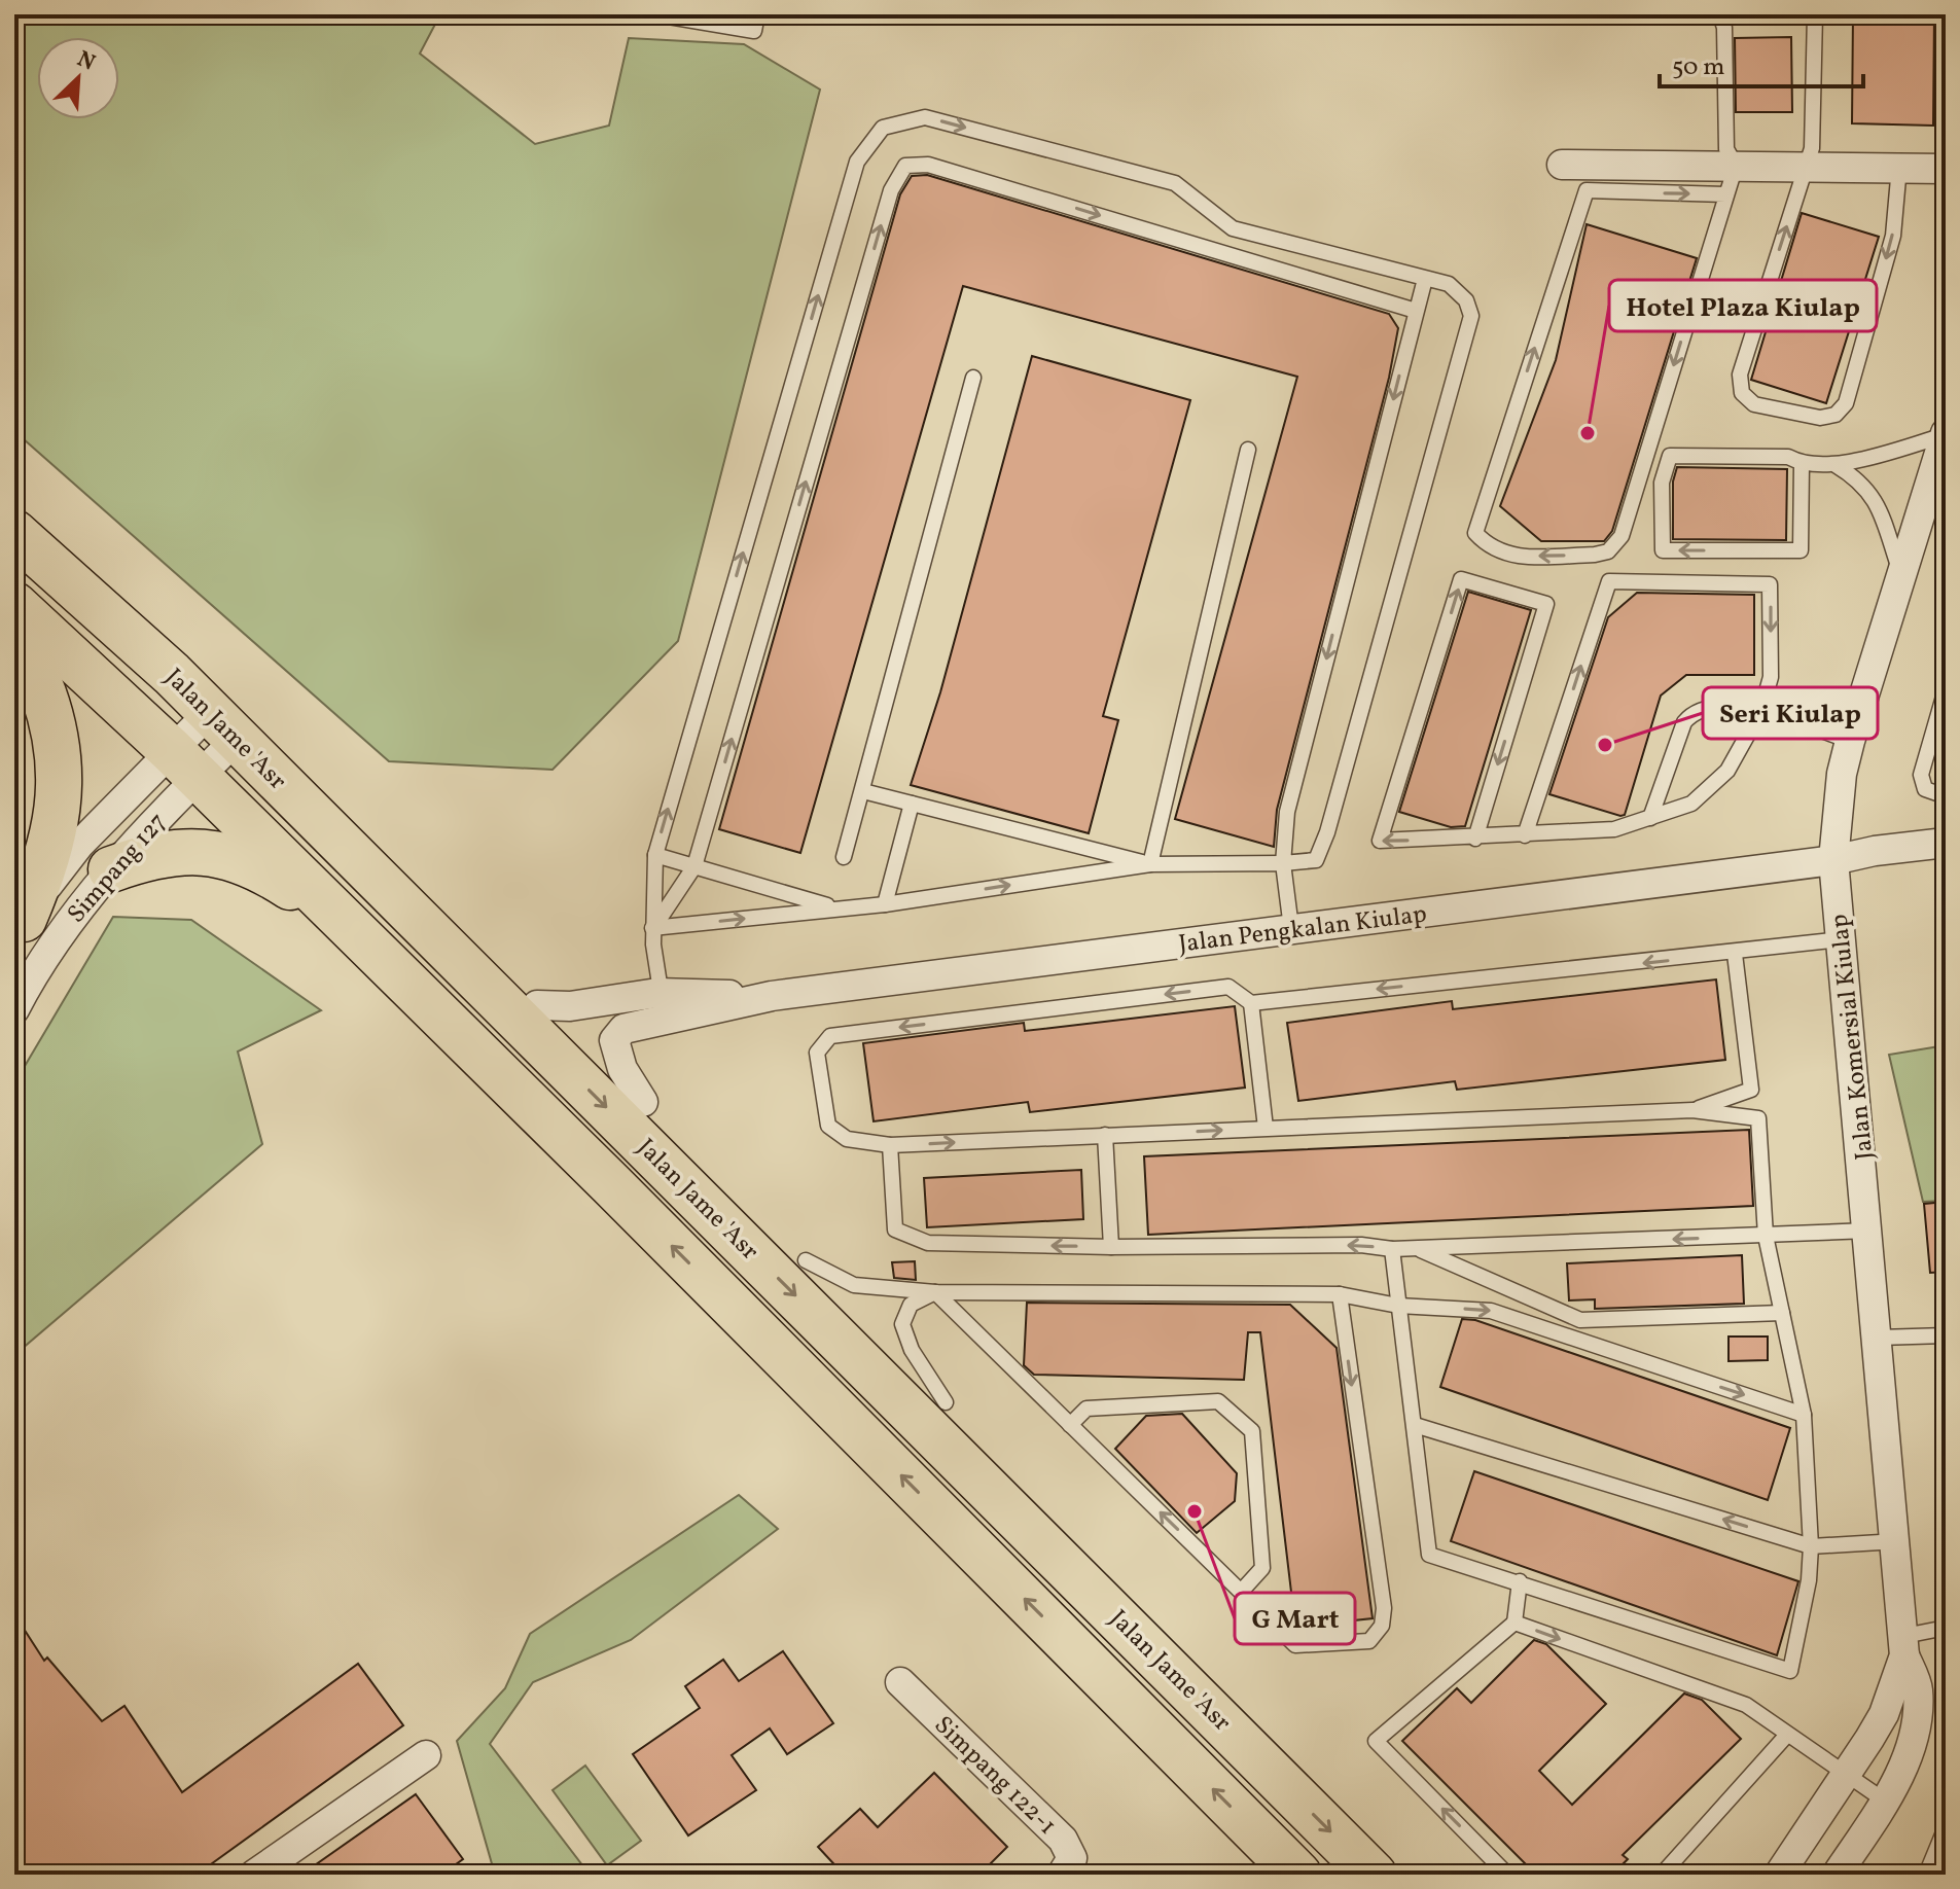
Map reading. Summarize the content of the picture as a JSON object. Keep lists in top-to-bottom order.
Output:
{
  "streets": {
    "main road": ["Jalan Jame 'Asr"],
    "street": [
      "Simpang 127",
      "Jalan Pengkalan Kiulap",
      "Jalan Komersial Kiulap",
      "Simpang 122-1"
    ]
  },
  "crossings": [
    ["Jalan Jame 'Asr", "Simpang 127"],
    ["Jalan Pengkalan Kiulap", "Jalan Komersial Kiulap"]
  ],
  "places": ["Hotel Plaza Kiulap", "Seri Kiulap", "G Mart"],
  "scale_bar": "50 m",
  "north": "top right"
}
